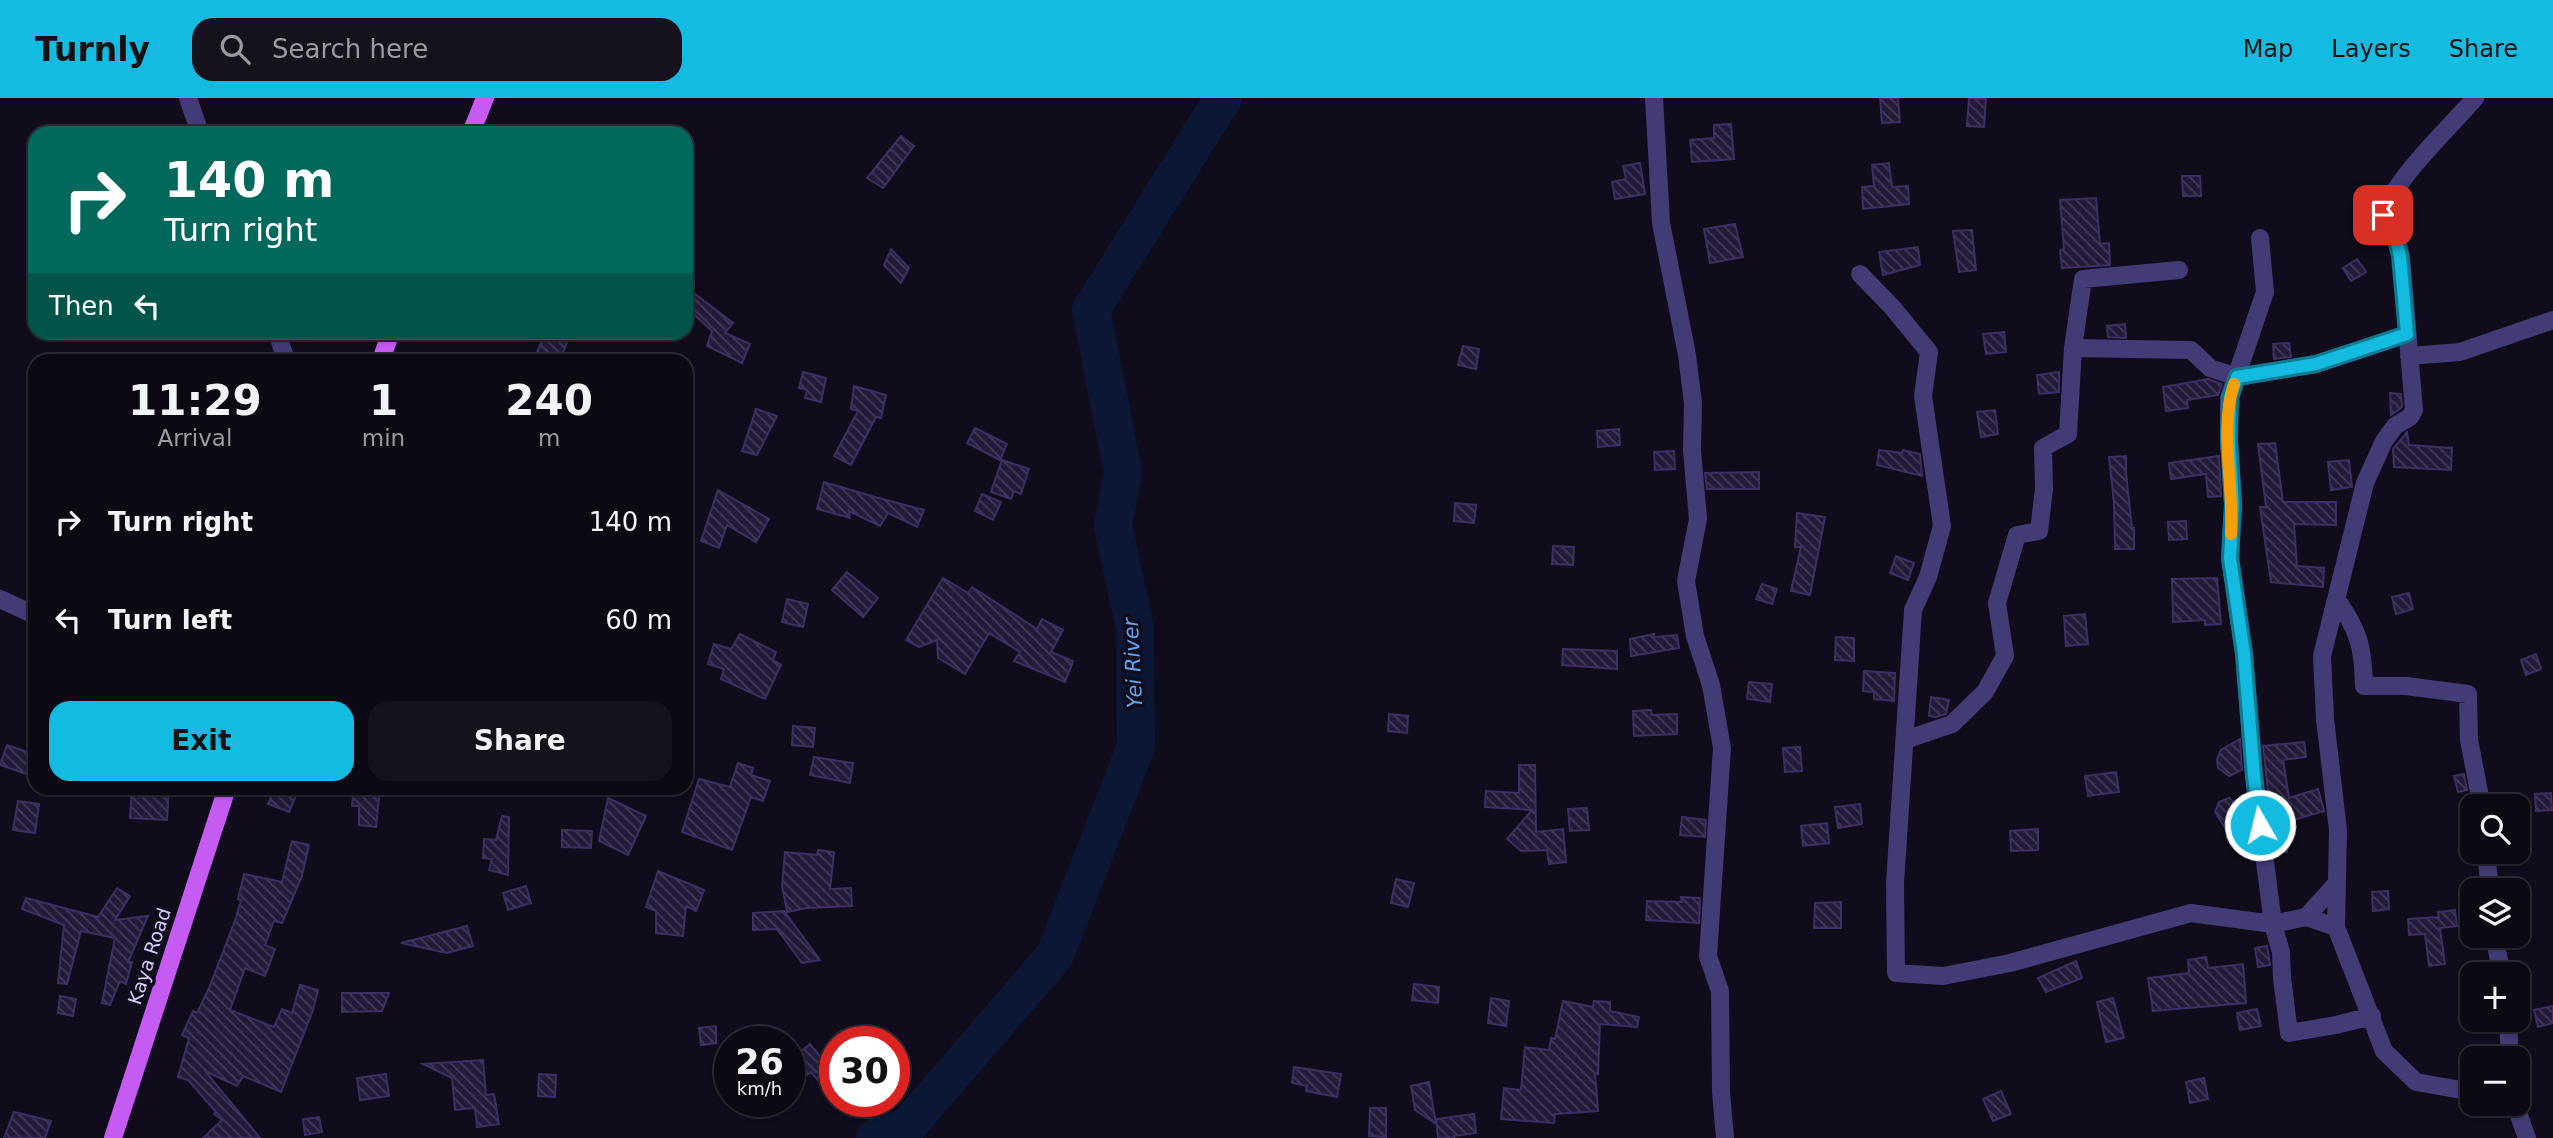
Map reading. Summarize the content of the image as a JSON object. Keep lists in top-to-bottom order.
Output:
{
  "streets": {
    "main road": ["Kaya Road"]
  },
  "water": ["Yei River"],
  "page": {
    "header": "Turnly",
    "search": "Search here",
    "nav": ["Map", "Layers", "Share"],
    "turn": ["140 m", "Turn right"],
    "then": "Then",
    "eta": [
      "11:29",
      "Arrival",
      "1",
      "min",
      "240",
      "m"
    ],
    "list": [
      {
        "name": "Turn right",
        "value": "140 m"
      },
      {
        "name": "Turn left",
        "value": "60 m"
      }
    ],
    "buttons": ["Exit", "Share"],
    "map_buttons": ["+", "−"],
    "speed": "26 km/h",
    "limit": "30"
  }
}
